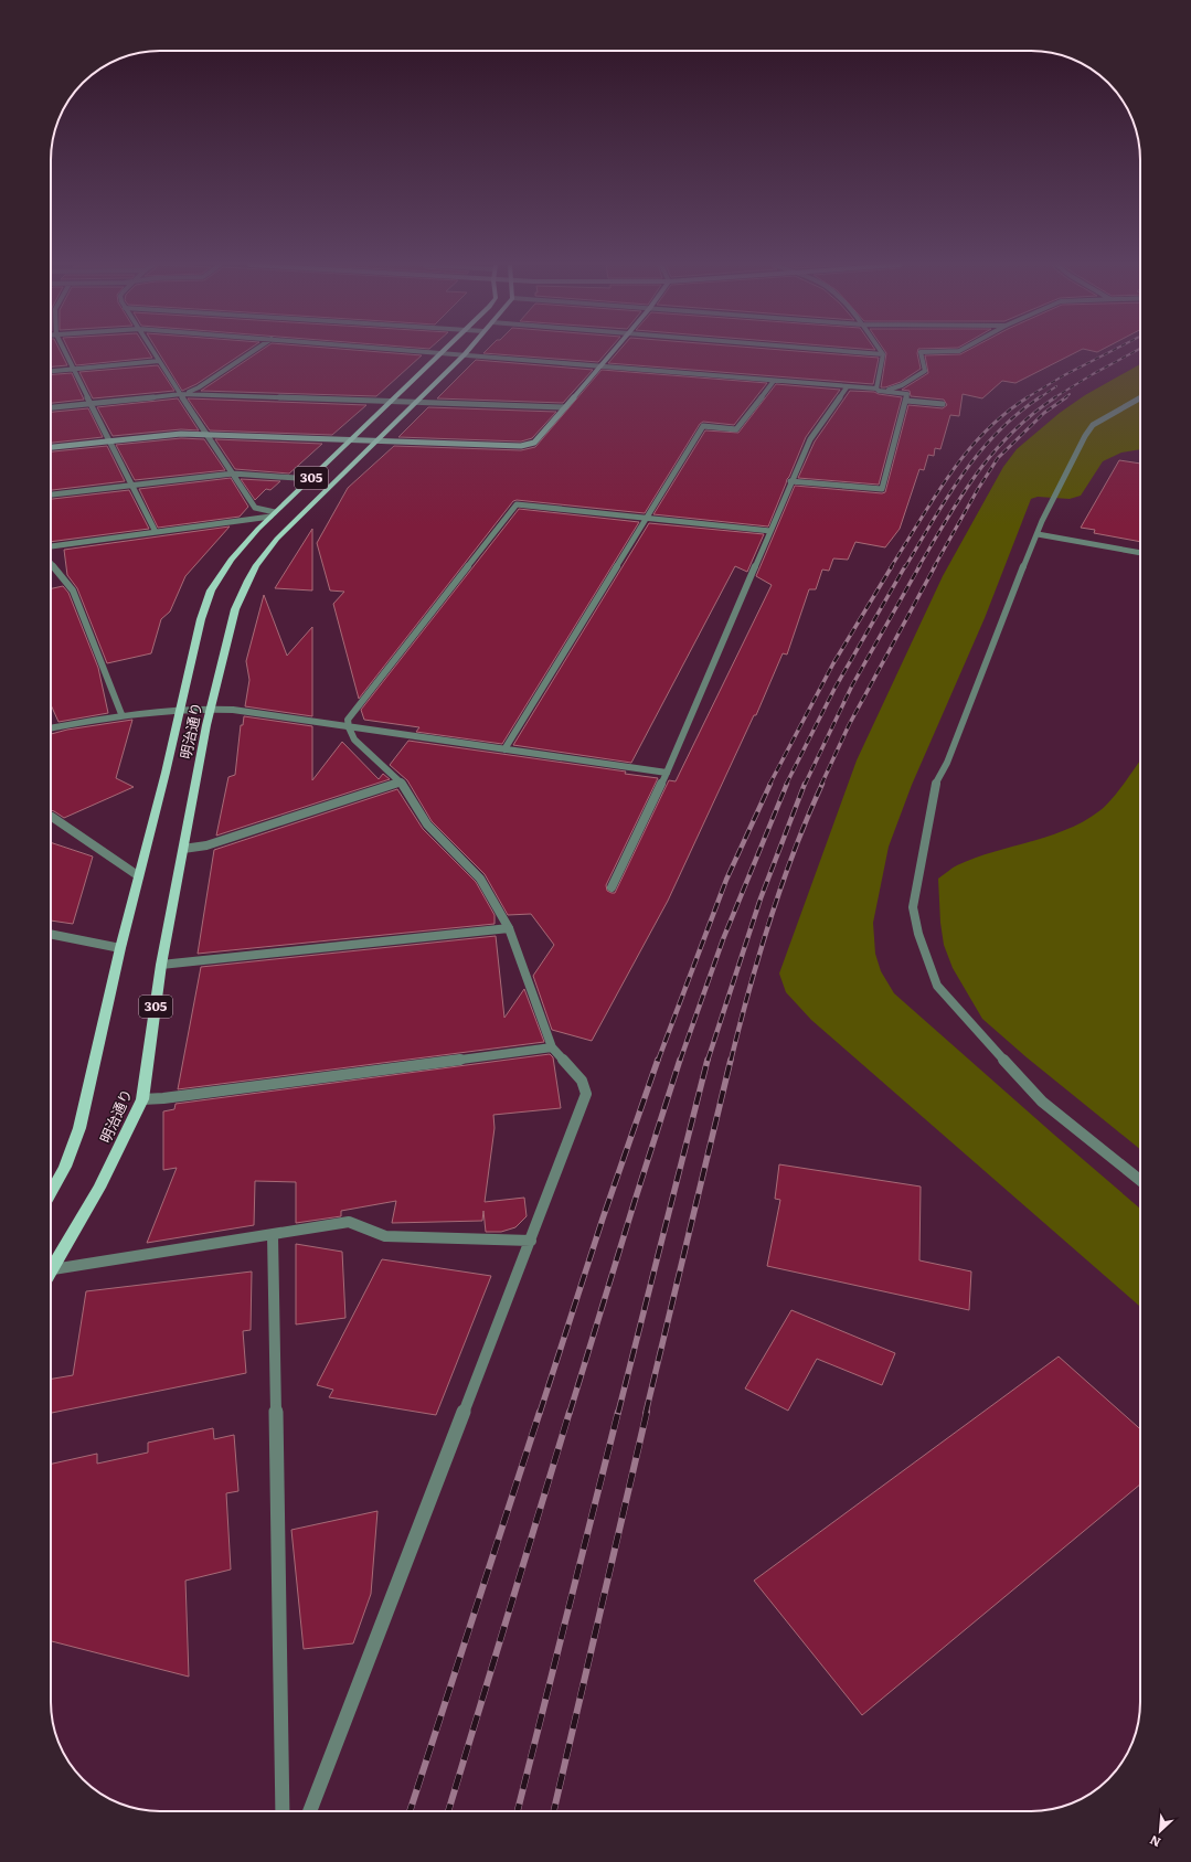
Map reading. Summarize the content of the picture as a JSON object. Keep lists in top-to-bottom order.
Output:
{
  "streets": {
    "main road": ["305", "明治通り"]
  },
  "north": "bottom left"
}
